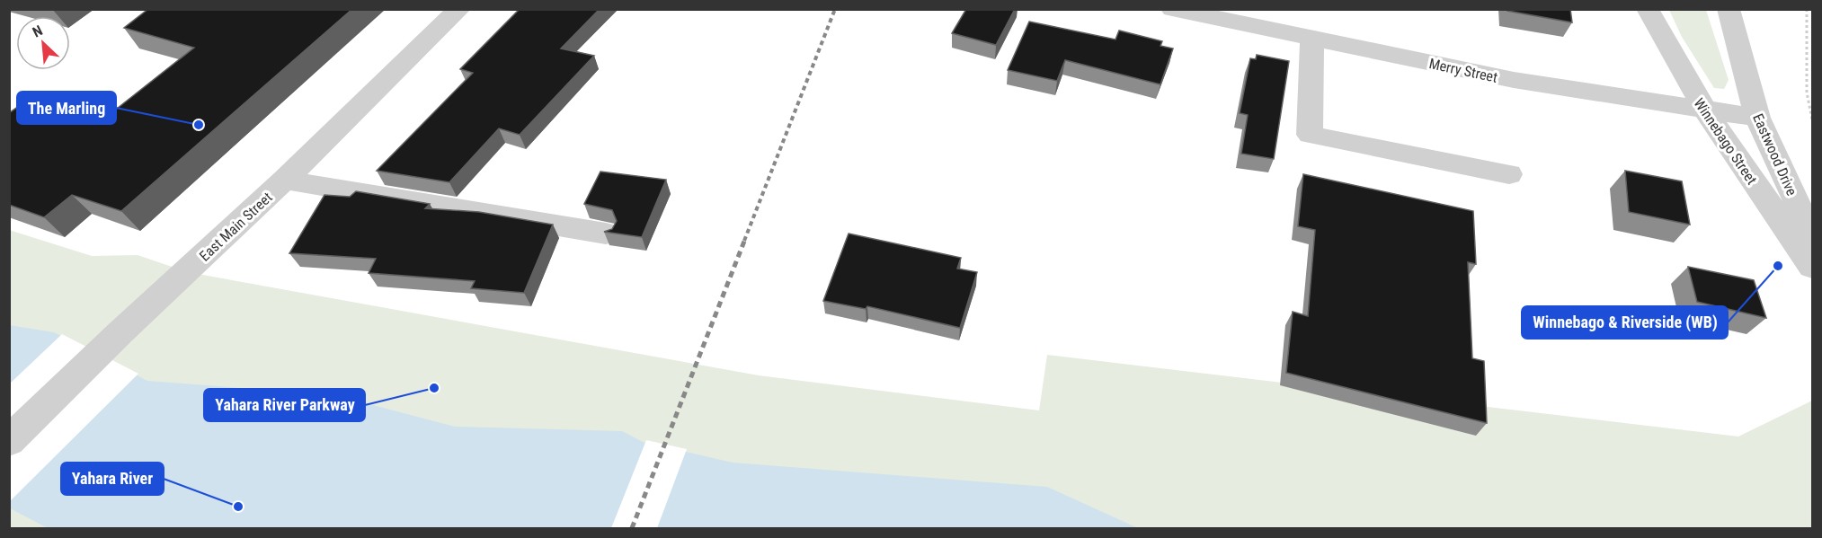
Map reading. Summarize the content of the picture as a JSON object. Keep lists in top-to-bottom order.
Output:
{
  "streets": {
    "street": [
      "Merry Street",
      "Winnebago Street",
      "Eastwood Drive",
      "East Main Street"
    ]
  },
  "crossings": [
    ["Merry Street", "Winnebago Street"],
    ["Merry Street", "Eastwood Drive"]
  ],
  "places": [
    "The Marling",
    "Winnebago & Riverside (WB)",
    "Yahara River Parkway",
    "Yahara River"
  ],
  "north": "top left"
}
